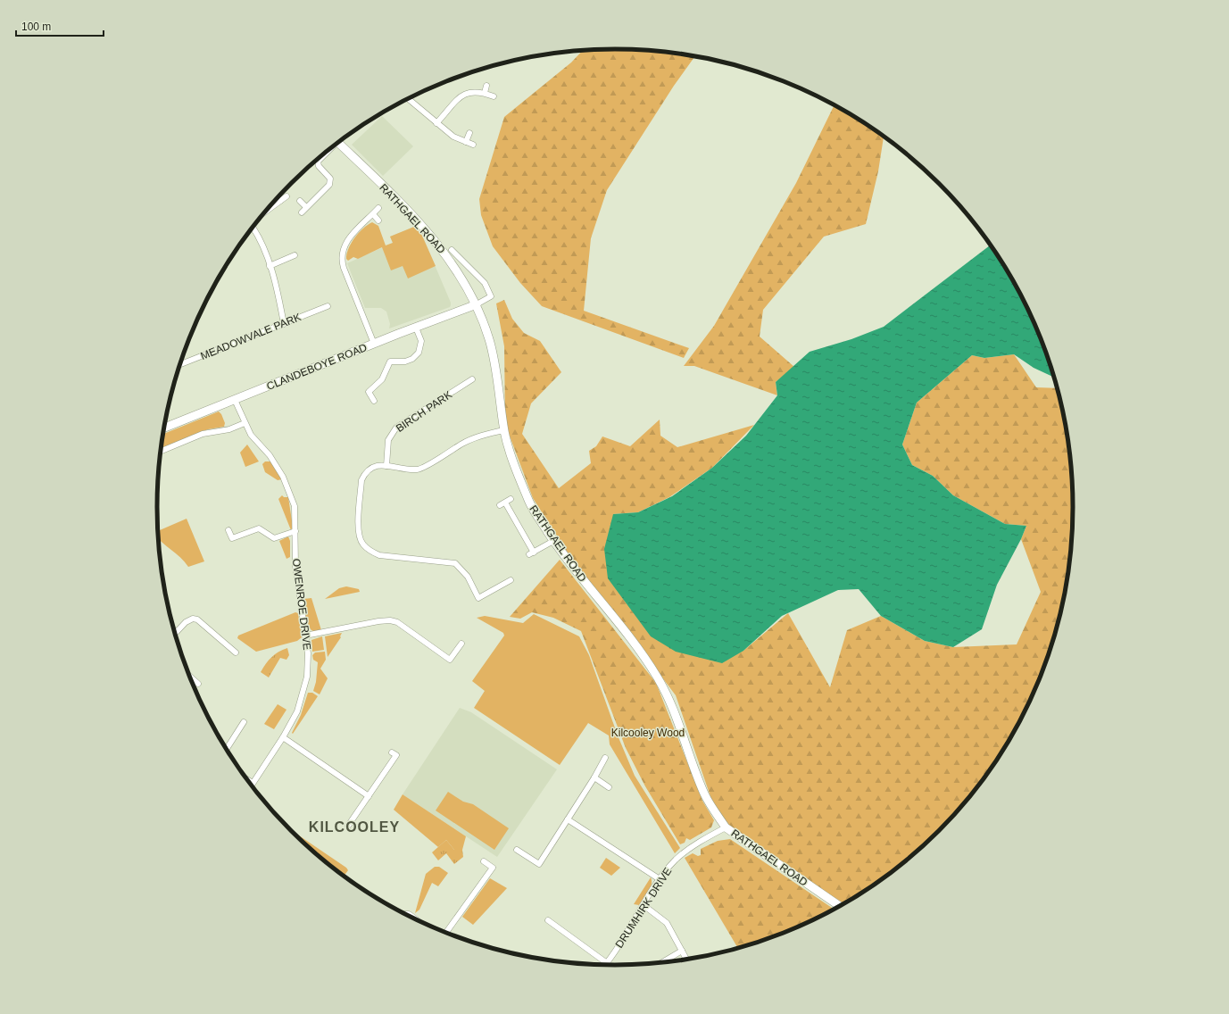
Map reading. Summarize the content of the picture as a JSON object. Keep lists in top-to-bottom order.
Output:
{
  "streets": {
    "street": [
      "RATHGAEL ROAD",
      "MEADOWVALE PARK",
      "CLANDEBOYE ROAD",
      "BIRCH PARK",
      "OWENROE DRIVE",
      "DRUMHIRK DRIVE"
    ]
  },
  "crossings": [
    ["RATHGAEL ROAD", "CLANDEBOYE ROAD"],
    ["RATHGAEL ROAD", "DRUMHIRK DRIVE"],
    ["CLANDEBOYE ROAD", "OWENROE DRIVE"]
  ],
  "districts": ["KILCOOLEY"],
  "parks": ["Kilcooley Wood"],
  "scale_bar": "100 m"
}
